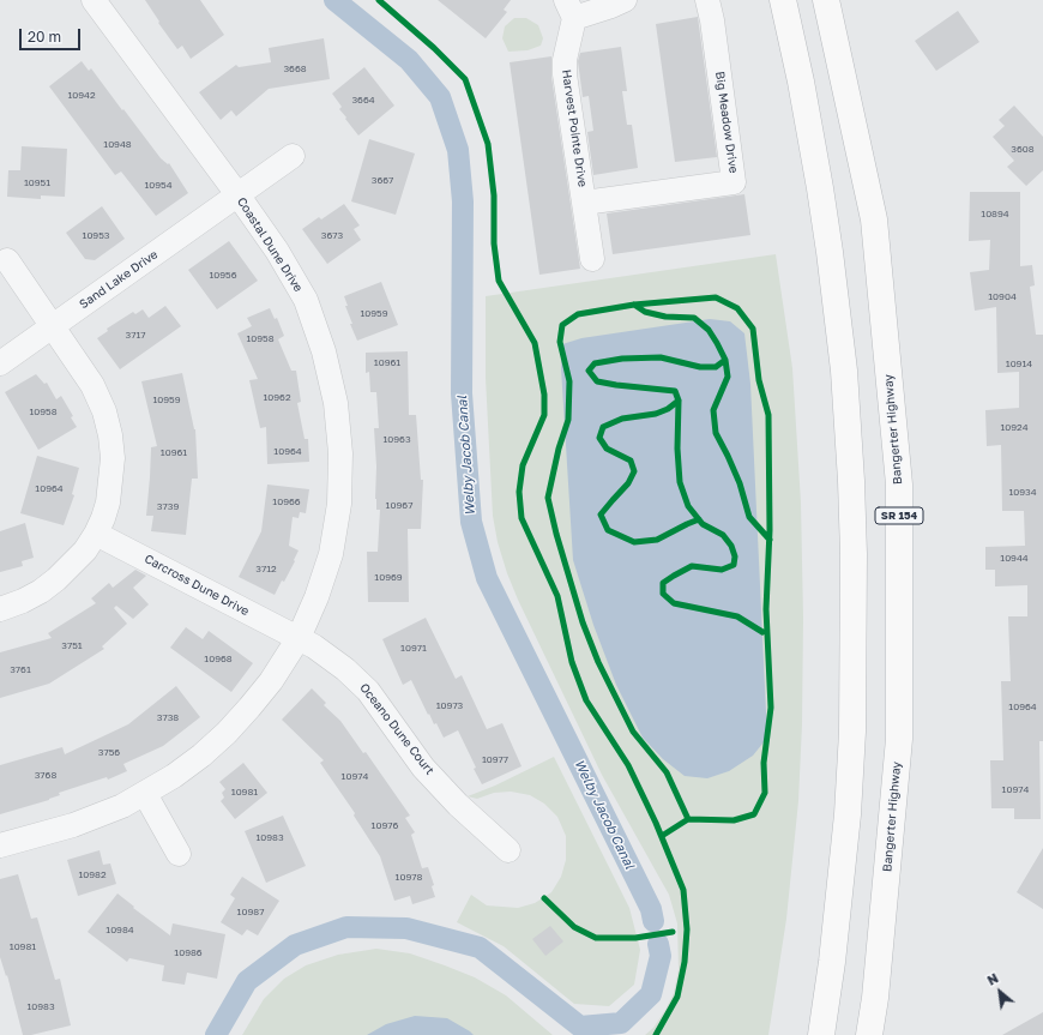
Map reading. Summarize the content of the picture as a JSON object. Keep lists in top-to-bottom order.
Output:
{
  "streets": {
    "highway": ["Bangerter Highway", "SR 154"],
    "street": [
      "Big Meadow Drive",
      "Harvest Pointe Drive",
      "Coastal Dune Drive",
      "Sand Lake Drive",
      "Carcross Dune Drive",
      "Oceano Dune Court"
    ]
  },
  "crossings": [
    ["Big Meadow Drive", "Harvest Pointe Drive"],
    ["Coastal Dune Drive", "Sand Lake Drive"],
    ["Coastal Dune Drive", "Carcross Dune Drive"],
    ["Coastal Dune Drive", "Oceano Dune Court"],
    ["Carcross Dune Drive", "Oceano Dune Court"]
  ],
  "water": ["Welby Jacob Canal"],
  "house_numbers": [
    "3668",
    "10942",
    "3664",
    "10948",
    "3608",
    "3667",
    "10951",
    "10954",
    "10894",
    "10953",
    "3673",
    "10956",
    "10904",
    "10959",
    "3717",
    "10958",
    "10961",
    "10914",
    "10962",
    "10959",
    "10958",
    "10924",
    "10963",
    "10964",
    "10961",
    "10964",
    "10934",
    "10966",
    "10967",
    "3739",
    "10944",
    "3712",
    "10969",
    "3751",
    "10971",
    "10968",
    "3761",
    "10973",
    "10964",
    "3738",
    "3756",
    "10977",
    "3768",
    "10974",
    "10974",
    "10981",
    "10976",
    "10983",
    "10982",
    "10978",
    "10987",
    "10984",
    "10981",
    "10986",
    "10983"
  ],
  "scale_bar": "20 m",
  "north": "top left"
}
